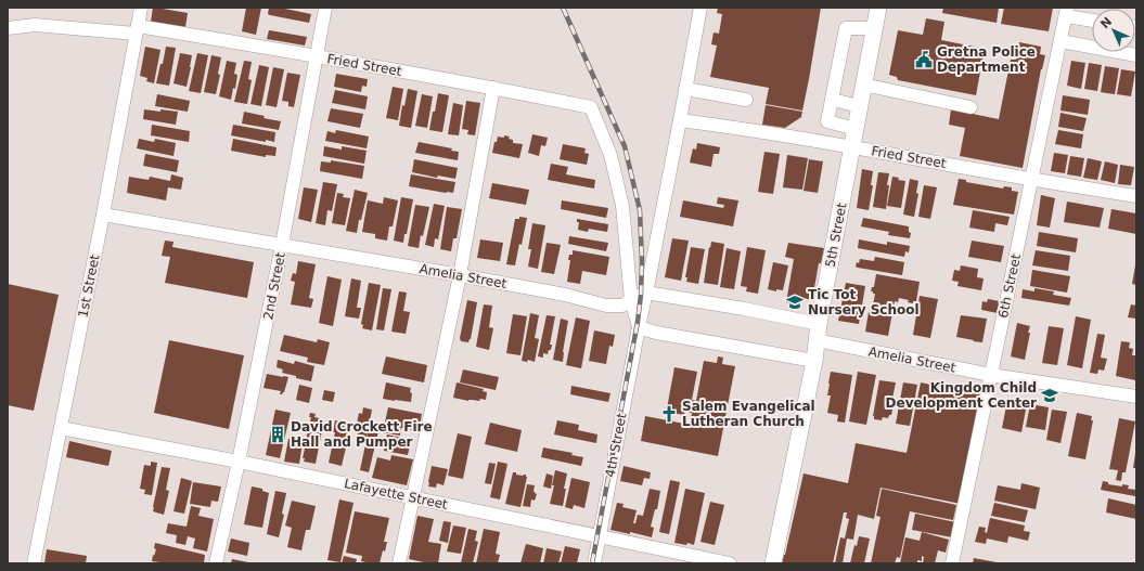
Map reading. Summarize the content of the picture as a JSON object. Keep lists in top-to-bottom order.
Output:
{
  "streets": {
    "main road": ["5th Street"],
    "street": [
      "Fried Street",
      "Amelia Street",
      "1st Street",
      "2nd Street",
      "6th Street",
      "4th Street",
      "Lafayette Street"
    ]
  },
  "crossings": [
    ["Fried Street", "5th Street"],
    ["Fried Street", "Amelia Street"],
    ["Fried Street", "1st Street"],
    ["Fried Street", "2nd Street"],
    ["Fried Street", "6th Street"],
    ["Fried Street", "4th Street"],
    ["5th Street", "Amelia Street"],
    ["Amelia Street", "1st Street"],
    ["Amelia Street", "2nd Street"],
    ["Amelia Street", "6th Street"],
    ["Amelia Street", "4th Street"],
    ["1st Street", "Lafayette Street"],
    ["2nd Street", "Lafayette Street"],
    ["4th Street", "Lafayette Street"]
  ],
  "places": {
    "public building": ["Gretna Police Department"],
    "school or university": ["Tic Tot Nursery School", "Kingdom Child Development Center"],
    "church": ["Salem Evangelical Lutheran Church"],
    "building": ["David Crockett Fire Hall and Pumper"]
  },
  "north": "top left"
}
